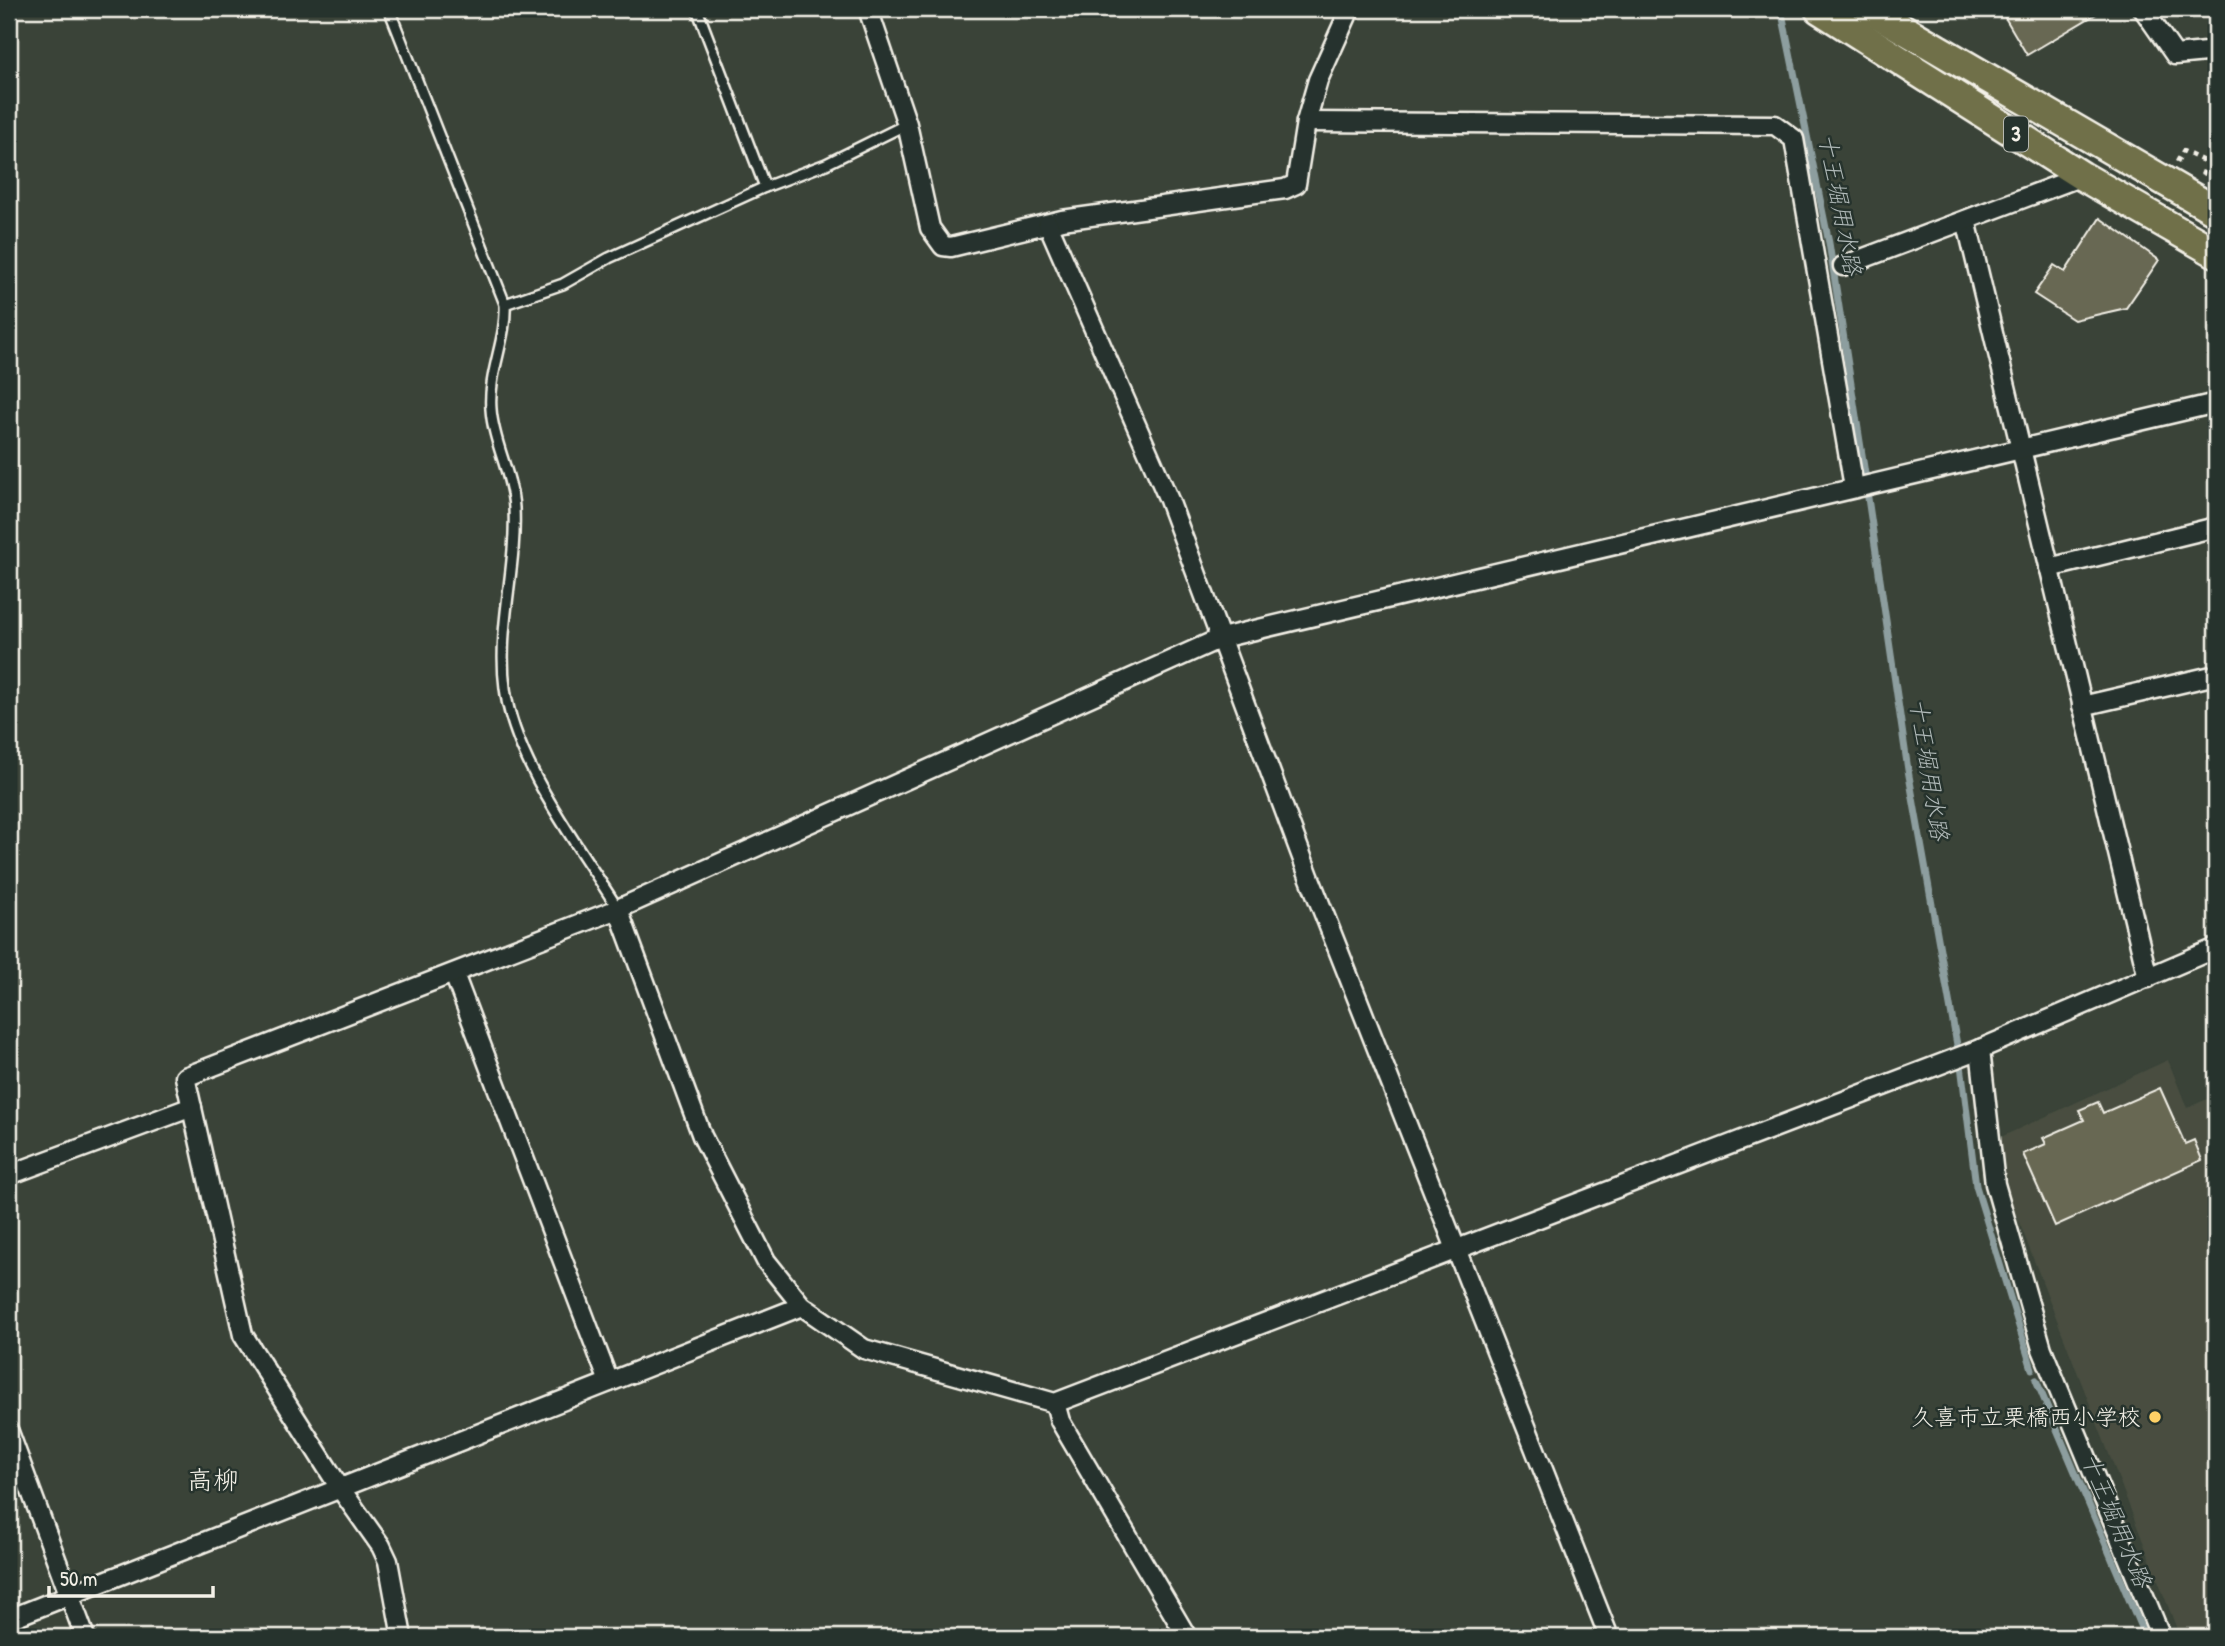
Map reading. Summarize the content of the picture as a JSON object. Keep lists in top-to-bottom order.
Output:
{
  "streets": {
    "main road": ["3"]
  },
  "districts": ["高柳"],
  "water": ["十王堀用水路"],
  "places": ["久喜市立栗橋西小学校"],
  "scale_bar": "50 m"
}
